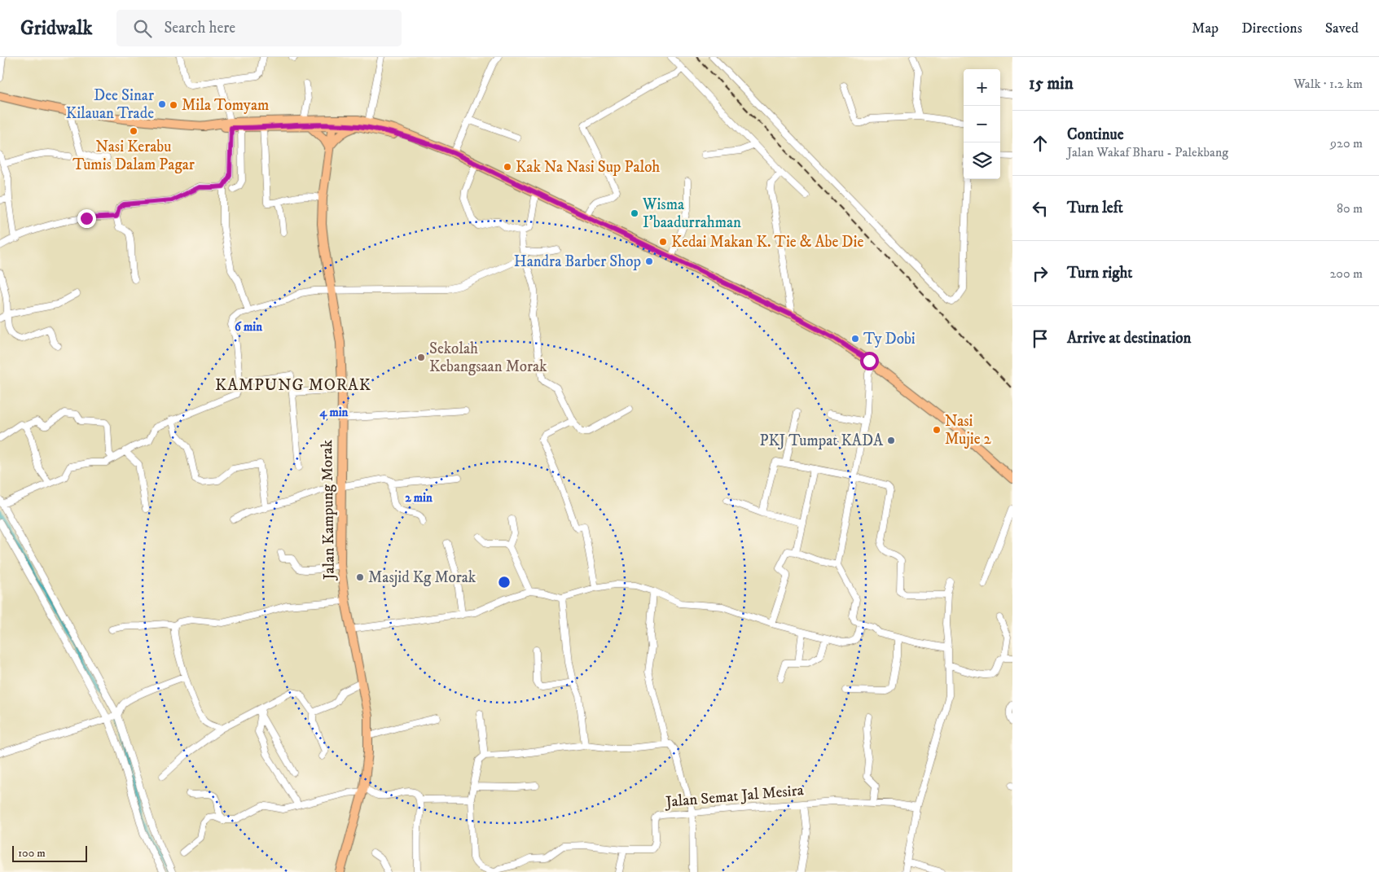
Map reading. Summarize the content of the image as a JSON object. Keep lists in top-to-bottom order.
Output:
{
  "streets": {
    "main road": ["Jalan Kampung Morak"],
    "street": ["Jalan Semat Jal Mesira"]
  },
  "districts": ["KAMPUNG MORAK"],
  "places": [
    "Dee Sinar Kilauan Trade",
    "Mila Tomyam",
    "Nasi Kerabu Tumis Dalam Pagar",
    "Kak Na Nasi Sup Paloh",
    "Wisma I’baadurrahman",
    "Kedai Makan K. Tie & Abe Die",
    "Handra Barber Shop",
    "Ty Dobi",
    "Sekolah Kebangsaan Morak",
    "Nasi Mujie 2",
    "PKJ Tumpat KADA",
    "Masjid Kg Morak"
  ],
  "scale_bar": "100 m",
  "page": {
    "header": "Gridwalk",
    "search": "Search here",
    "nav": ["Map", "Directions", "Saved"],
    "heading": ["15 min", "Walk · 1.2 km"],
    "map_buttons": ["+", "−"],
    "list": [
      ["Continue", "Jalan Wakaf Bharu - Palekbang", "920 m"],
      ["Turn left", "80 m"],
      ["Turn right", "200 m"],
      "Arrive at destination"
    ],
    "scale": "100 m"
  },
  "rings": ["6 min", "4 min", "2 min"]
}
